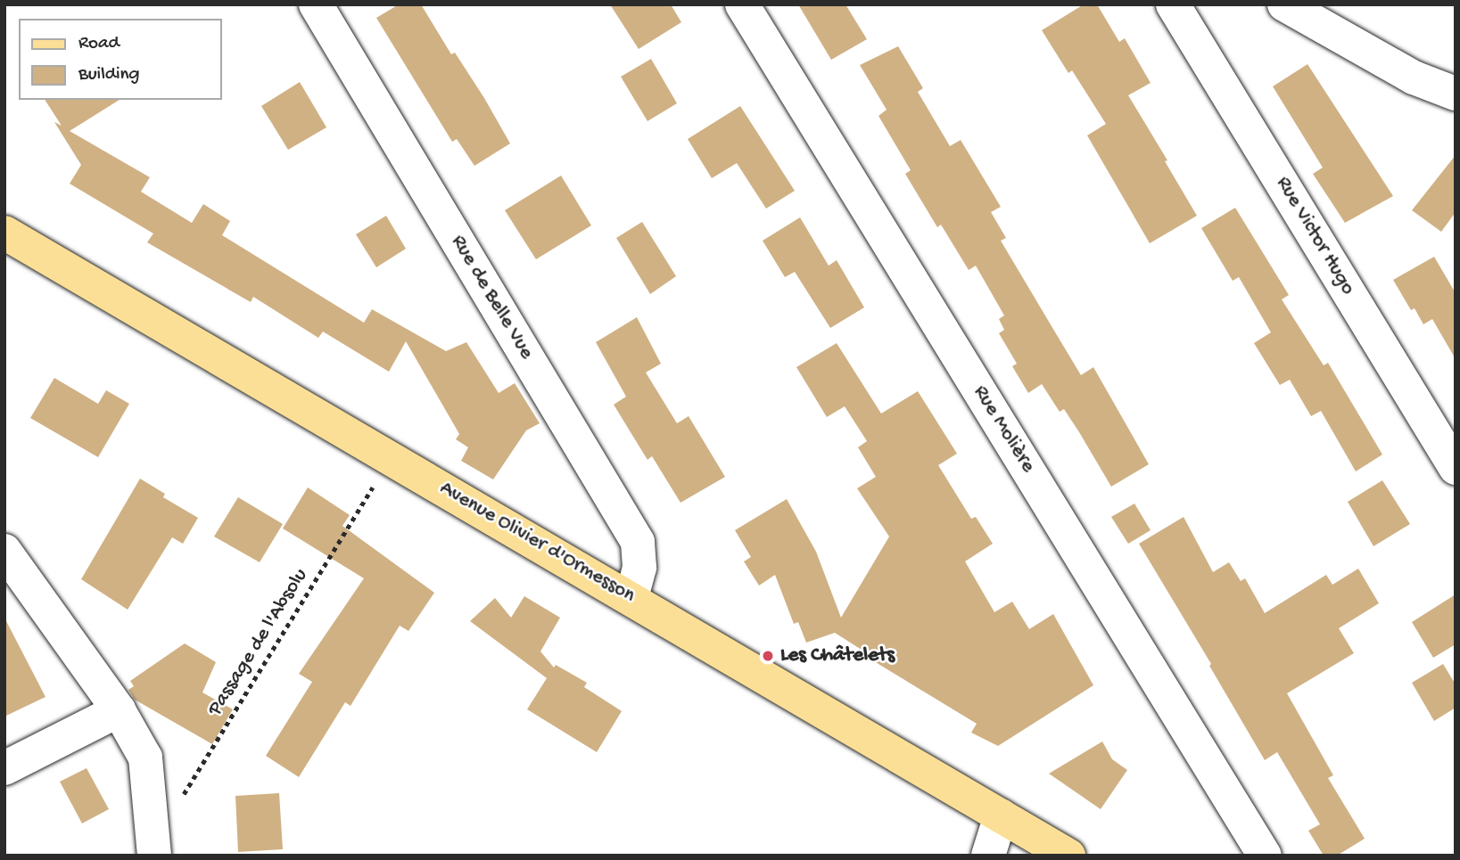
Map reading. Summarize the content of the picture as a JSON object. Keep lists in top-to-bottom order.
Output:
{
  "streets": {
    "main road": ["Avenue Olivier d'Ormesson"],
    "street": ["Rue Victor Hugo", "Rue de Belle Vue", "Rue Molière"],
    "path": ["Passage de l'Absolu"]
  },
  "crossings": [
    ["Rue de Belle Vue", "Avenue Olivier d'Ormesson"],
    ["Avenue Olivier d'Ormesson", "Passage de l'Absolu"]
  ],
  "places": ["Les Châtelets"],
  "legend": ["Road", "Building"]
}
